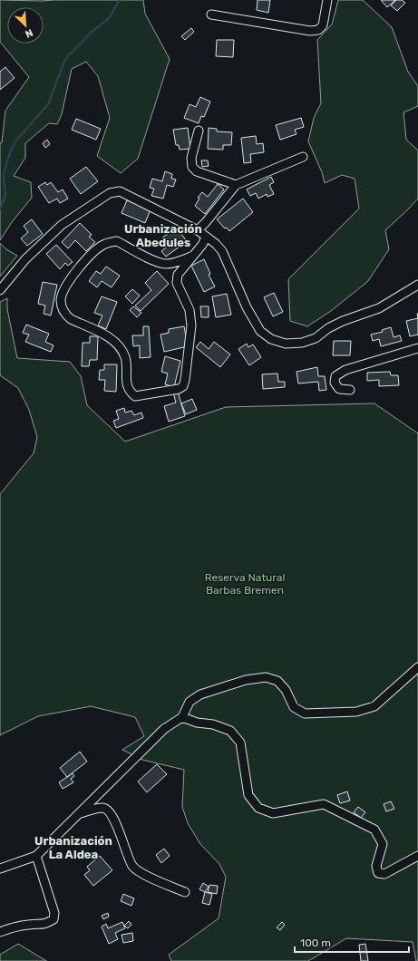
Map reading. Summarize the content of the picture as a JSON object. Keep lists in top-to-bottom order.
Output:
{
  "districts": ["Urbanización Abedules", "Urbanización La Aldea"],
  "parks": ["Reserva Natural Barbas Bremen"],
  "scale_bar": "100 m",
  "north": "bottom right"
}
